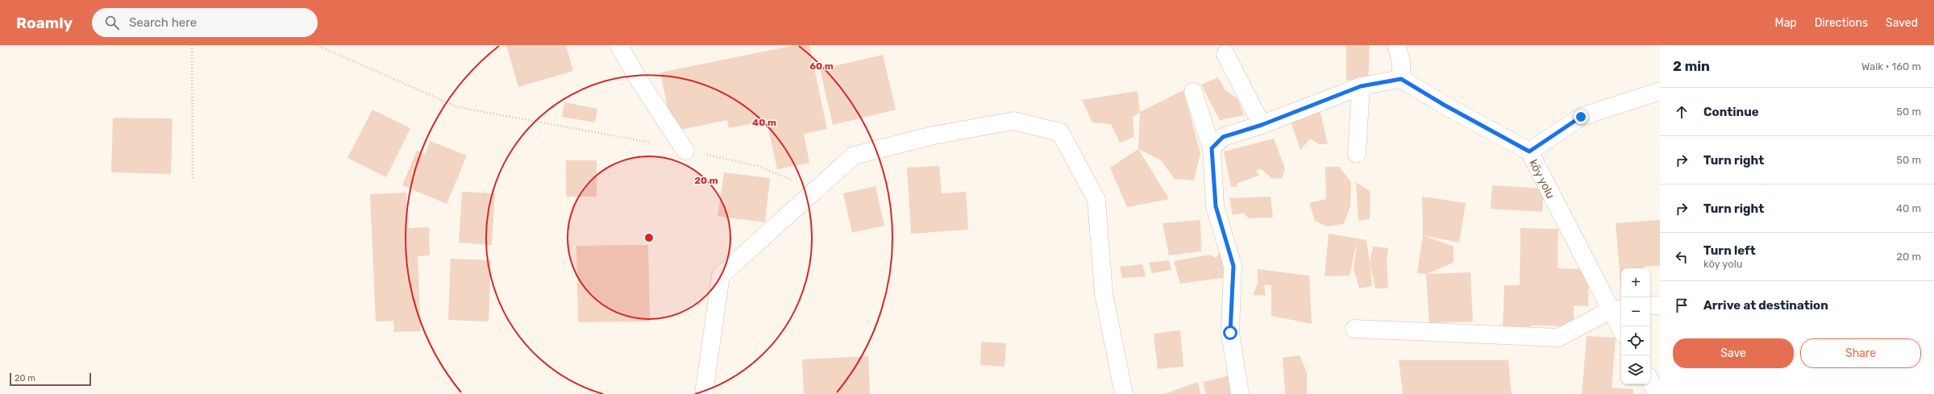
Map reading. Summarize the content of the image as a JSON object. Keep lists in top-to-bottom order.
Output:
{
  "streets": {
    "street": ["köy yolu"]
  },
  "scale_bar": "20 m",
  "page": {
    "header": "Roamly",
    "search": "Search here",
    "nav": ["Map", "Directions", "Saved"],
    "heading": ["2 min", "Walk · 160 m"],
    "list": [
      ["Continue", "50 m"],
      ["Turn right", "50 m"],
      ["Turn right", "40 m"],
      ["Turn left", "köy yolu", "20 m"],
      "Arrive at destination"
    ],
    "map_buttons": ["+", "−"],
    "buttons": ["Save", "Share"],
    "scale": "20 m"
  },
  "rings": ["60 m", "40 m", "20 m"]
}
